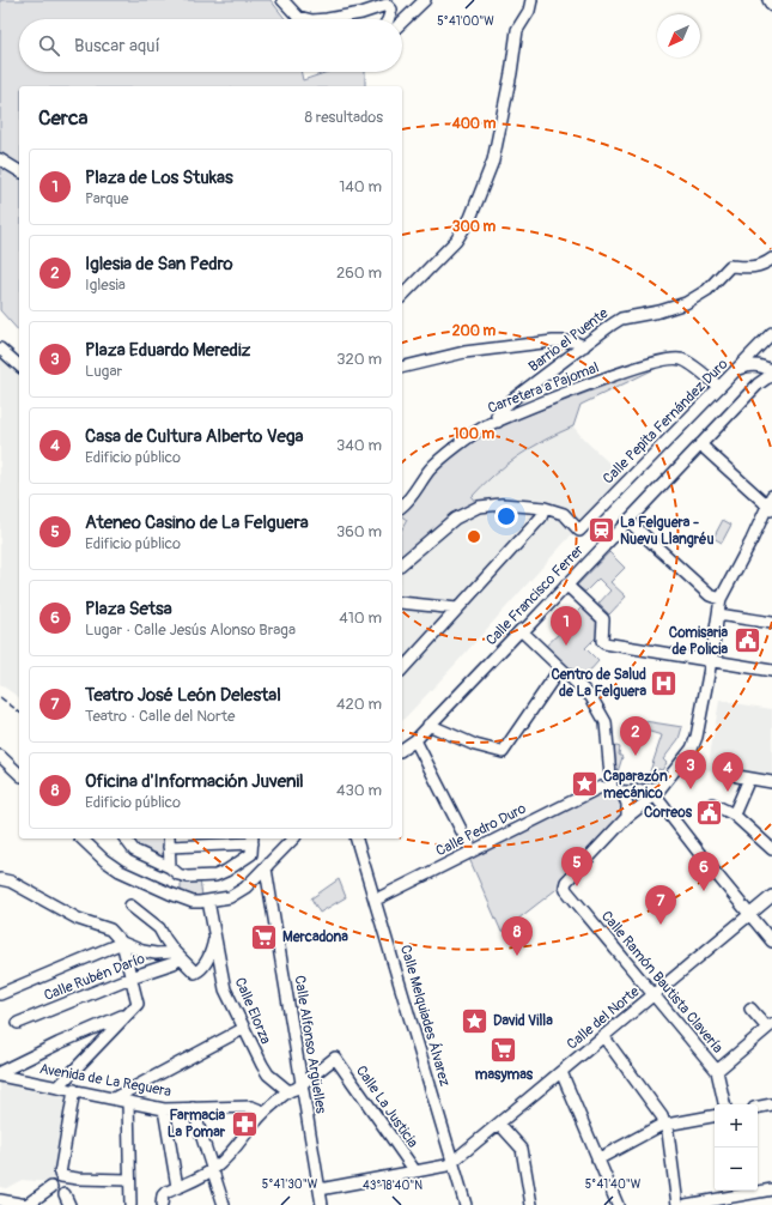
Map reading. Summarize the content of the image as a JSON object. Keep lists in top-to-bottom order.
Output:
{
  "streets": {
    "street": [
      "Barrio el Puente",
      "Carretera a Pajomal",
      "Calle Pepita Fernández Duro",
      "Calle Francisco Ferrer",
      "Calle Pedro Duro",
      "Calle Rubén Darío",
      "Calle Ramón Bautista Clavería",
      "Calle Elorza",
      "Calle Melquiades Álvarez",
      "Calle del Norte",
      "Calle Alfonso Argüelles",
      "Avenida de La Reguera",
      "Calle La Justicia"
    ]
  },
  "crossings": [
    ["Barrio el Puente", "Carretera a Pajomal"],
    ["Carretera a Pajomal", "Calle Pepita Fernández Duro"],
    ["Calle Pedro Duro", "Calle Melquiades Álvarez"],
    ["Calle Ramón Bautista Clavería", "Calle del Norte"],
    ["Calle Melquiades Álvarez", "Calle del Norte"],
    ["Calle Alfonso Argüelles", "Calle La Justicia"]
  ],
  "places": {
    "station": ["La Felguera - Nuevu Llangréu"],
    "public building": ["Comisaria de Policia", "Correos"],
    "hospital": ["Centro de Salud de La Felguera"],
    "place": ["Caparazón mecánico", "David Villa"],
    "supermarket": ["Mercadona", "masymas"],
    "pharmacy": ["Farmacia La Pomar"]
  },
  "north": "bottom left",
  "page": {
    "search": "Buscar aquí",
    "heading": ["Cerca", "8 resultados"],
    "list": [
      {
        "mark": "1",
        "name": "Plaza de Los Stukas",
        "note": "Parque",
        "value": "140 m"
      },
      {
        "mark": "2",
        "name": "Iglesia de San Pedro",
        "note": "Iglesia",
        "value": "260 m"
      },
      {
        "mark": "3",
        "name": "Plaza Eduardo Merediz",
        "note": "Lugar",
        "value": "320 m"
      },
      {
        "mark": "4",
        "name": "Casa de Cultura Alberto Vega",
        "note": "Edificio público",
        "value": "340 m"
      },
      {
        "mark": "5",
        "name": "Ateneo Casino de La Felguera",
        "note": "Edificio público",
        "value": "360 m"
      },
      {
        "mark": "6",
        "name": "Plaza Setsa",
        "note": "Lugar · Calle Jesús Alonso Braga",
        "value": "410 m"
      },
      {
        "mark": "7",
        "name": "Teatro José León Delestal",
        "note": "Teatro · Calle del Norte",
        "value": "420 m"
      },
      {
        "mark": "8",
        "name": "Oficina d'Información Juvenil",
        "note": "Edificio público",
        "value": "430 m"
      }
    ],
    "pins": [
      "1",
      "2",
      "3",
      "4",
      "5",
      "6",
      "7",
      "8"
    ],
    "map_buttons": ["+", "−"]
  },
  "coordinates": [
    "5°41'00\"W",
    "5°41'30\"W",
    "5°41'40\"W",
    "43°18'40\"N"
  ],
  "rings": [
    "400 m",
    "300 m",
    "200 m",
    "100 m"
  ]
}
